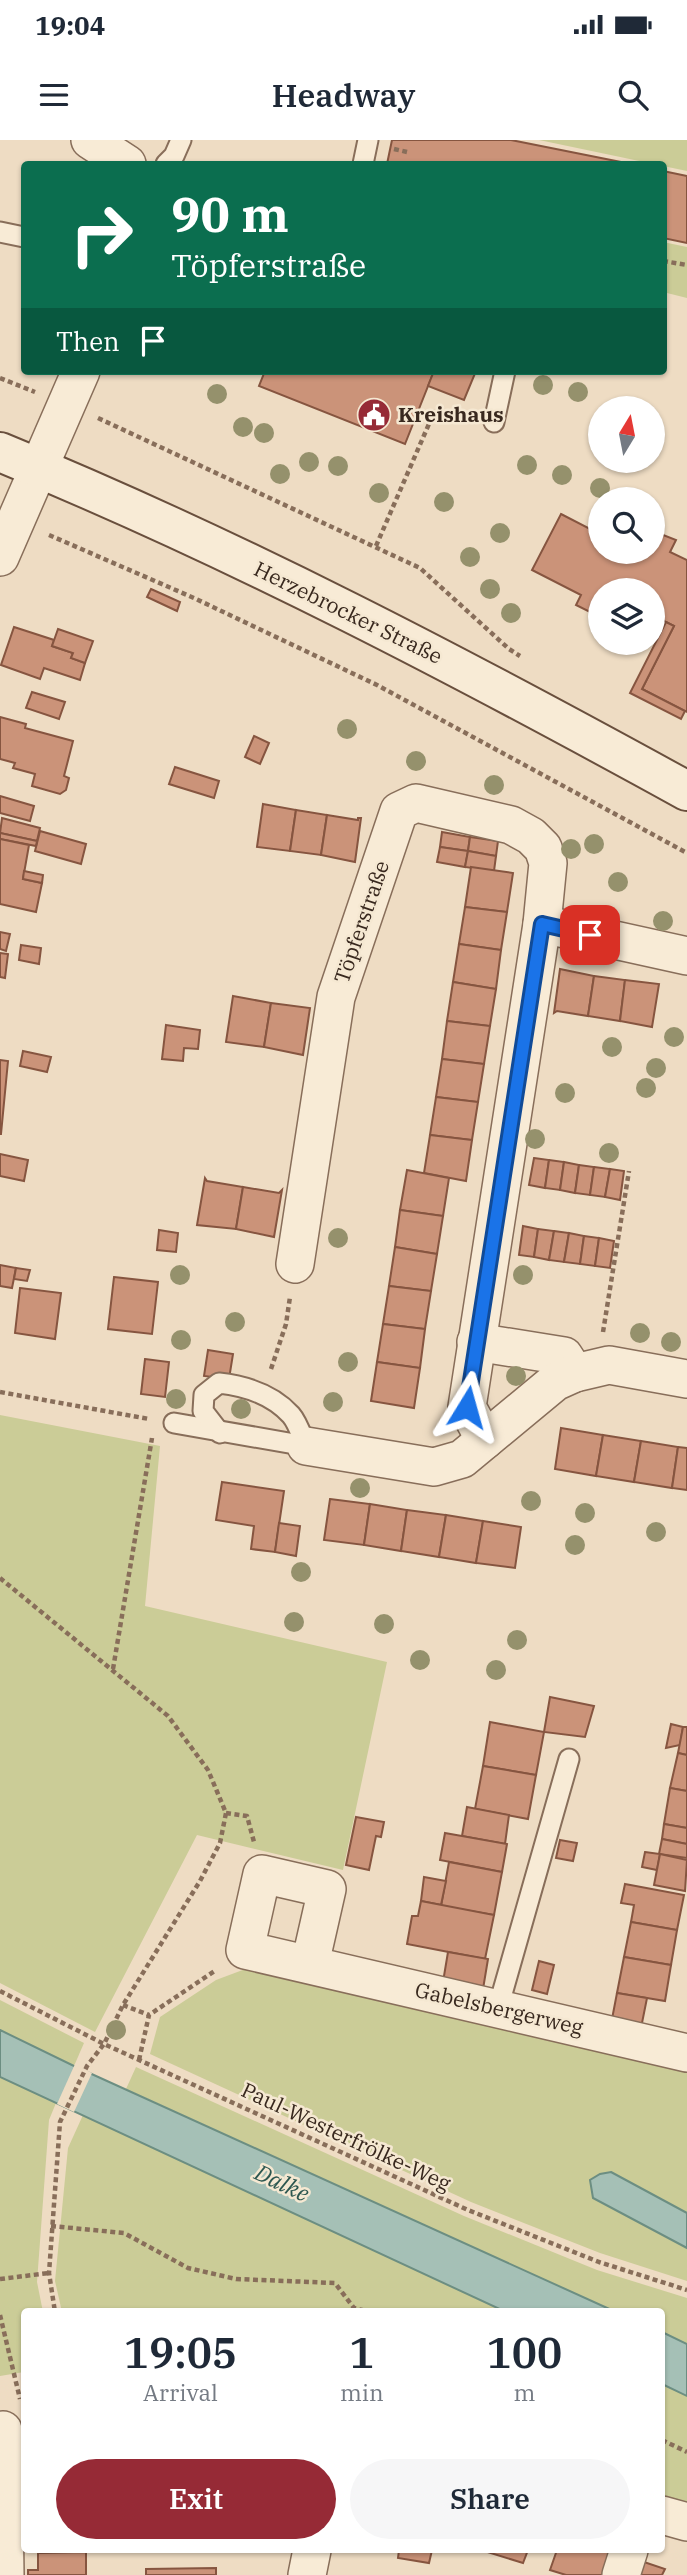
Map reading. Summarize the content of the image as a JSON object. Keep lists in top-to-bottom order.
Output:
{
  "streets": {
    "main road": ["Herzebrocker Straße"],
    "street": ["Töpferstraße", "Gabelsbergerweg"],
    "path": ["Paul-Westerfrölke-Weg"]
  },
  "water": ["Dalke"],
  "places": {
    "public building": ["Kreishaus"]
  },
  "north": "top",
  "page": {
    "status": "19:04",
    "header": "Headway",
    "turn": ["90 m", "Töpferstraße"],
    "then": "Then",
    "eta": [
      "19:05",
      "Arrival",
      "1",
      "min",
      "100",
      "m"
    ],
    "buttons": ["Exit", "Share"]
  }
}
